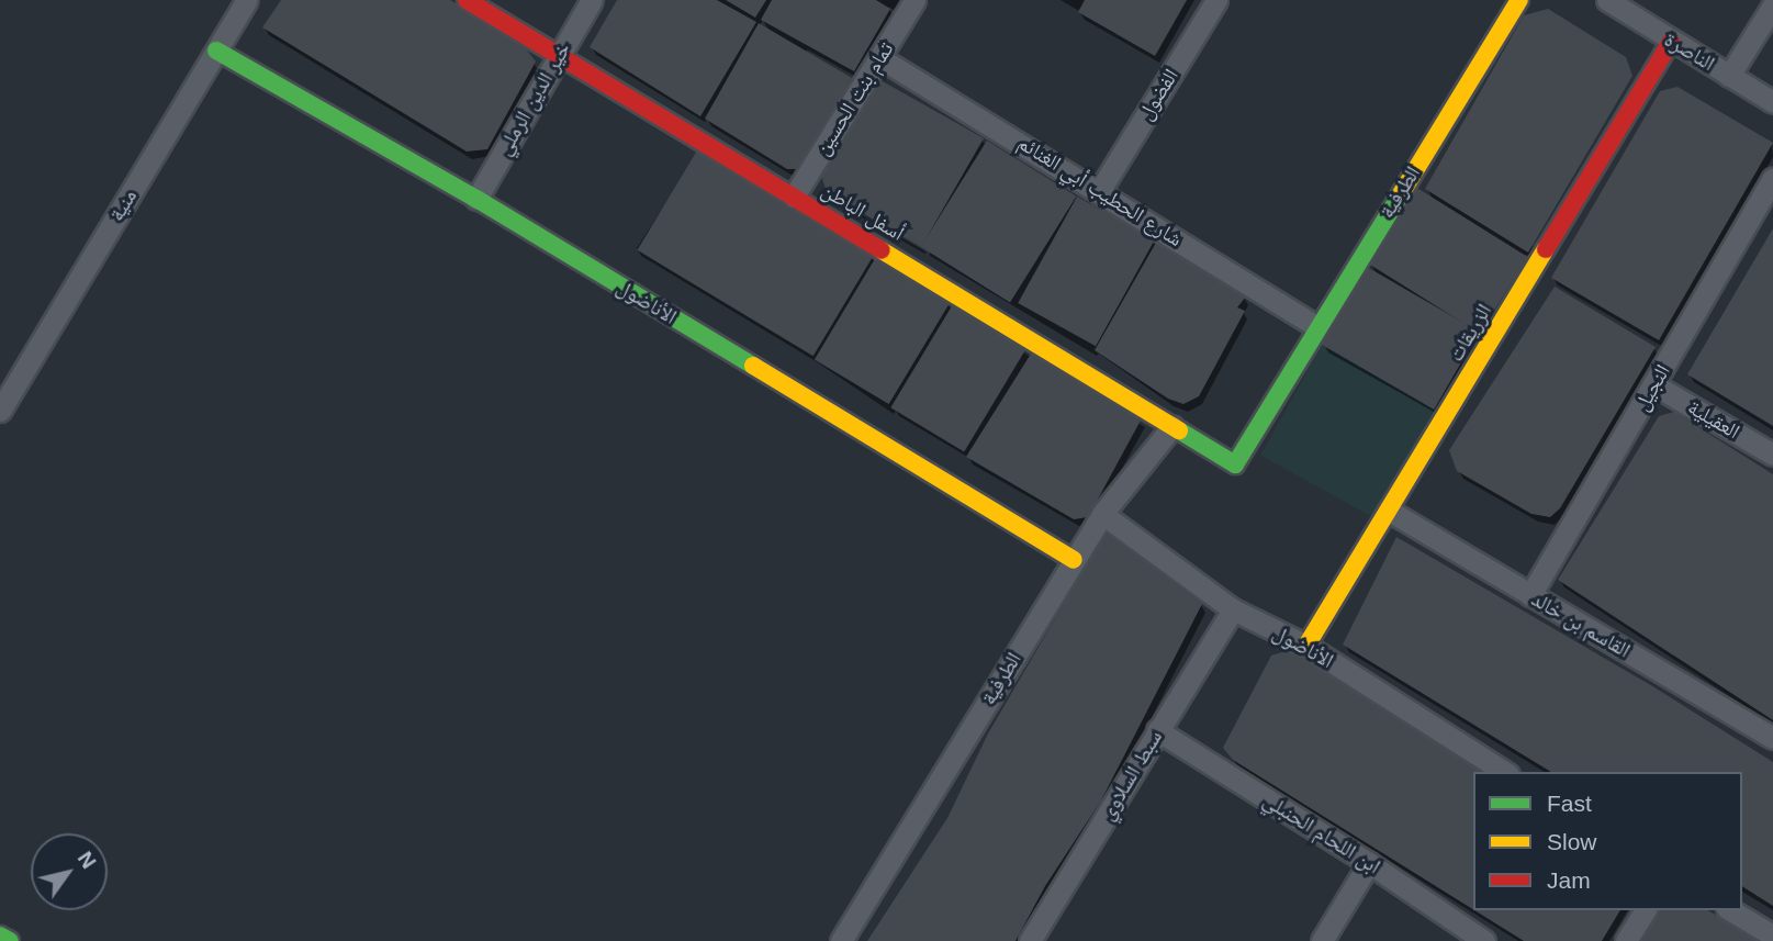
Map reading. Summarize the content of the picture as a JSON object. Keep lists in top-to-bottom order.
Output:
{
  "streets": {
    "street": [
      "الناصرة",
      "الفضول",
      "خير الدين الرملي",
      "تمام بنت الحسين",
      "شارع الحطيب أبي الغنائم",
      "الطرفية",
      "منية",
      "أسفل الباطن",
      "الأناضول",
      "الزريقات",
      "النجيل",
      "العقيلية",
      "القاسم بن خالد",
      "سبط السلاوي",
      "ابن اللحام الحنبلي"
    ]
  },
  "crossings": [
    ["الناصرة", "الزريقات"],
    ["الفضول", "شارع الحطيب أبي الغنائم"],
    ["خير الدين الرملي", "أسفل الباطن"],
    ["خير الدين الرملي", "الأناضول"],
    ["تمام بنت الحسين", "شارع الحطيب أبي الغنائم"],
    ["تمام بنت الحسين", "أسفل الباطن"],
    ["شارع الحطيب أبي الغنائم", "الطرفية"],
    ["الطرفية", "أسفل الباطن"],
    ["الطرفية", "الأناضول"],
    ["منية", "الأناضول"],
    ["الأناضول", "الزريقات"],
    ["الأناضول", "سبط السلاوي"],
    ["الزريقات", "القاسم بن خالد"],
    ["النجيل", "العقيلية"],
    ["النجيل", "القاسم بن خالد"],
    ["سبط السلاوي", "ابن اللحام الحنبلي"]
  ],
  "legend": ["Fast", "Slow", "Jam"],
  "north": "top right"
}
